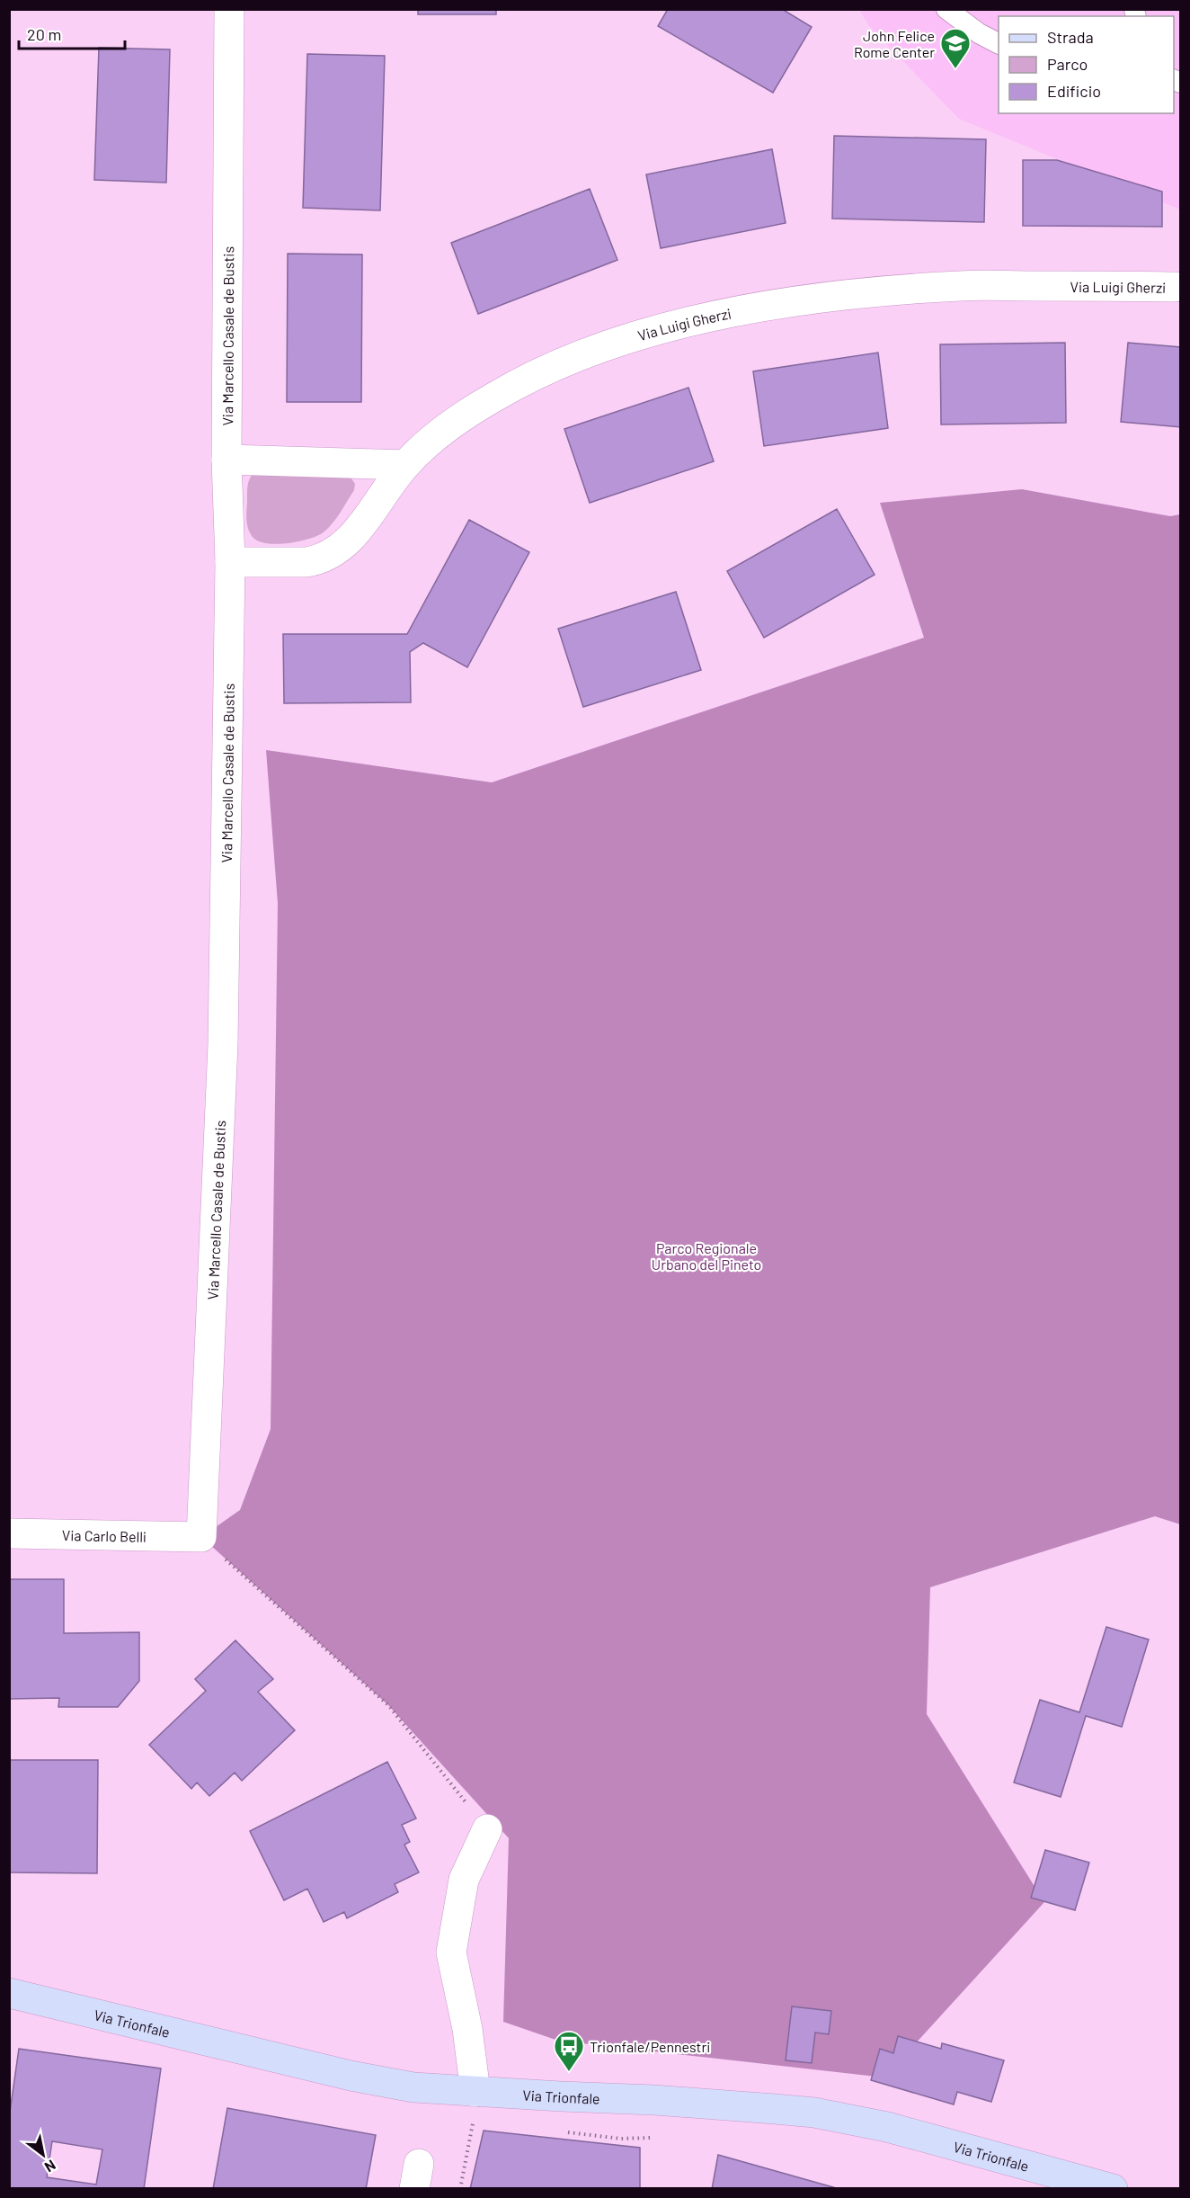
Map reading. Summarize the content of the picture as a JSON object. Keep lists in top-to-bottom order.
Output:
{
  "streets": {
    "main road": ["Via Trionfale"],
    "street": ["Via Luigi Gherzi", "Via Marcello Casale de Bustis", "Via Carlo Belli"]
  },
  "crossings": [
    ["Via Luigi Gherzi", "Via Marcello Casale de Bustis"],
    ["Via Marcello Casale de Bustis", "Via Carlo Belli"]
  ],
  "parks": ["Parco Regionale Urbano del Pineto"],
  "places": {
    "school or university": ["John Felice Rome Center"],
    "bus stop": ["Trionfale/Pennestri"]
  },
  "legend": ["Strada", "Parco", "Edificio"],
  "scale_bar": "20 m",
  "north": "bottom right"
}
